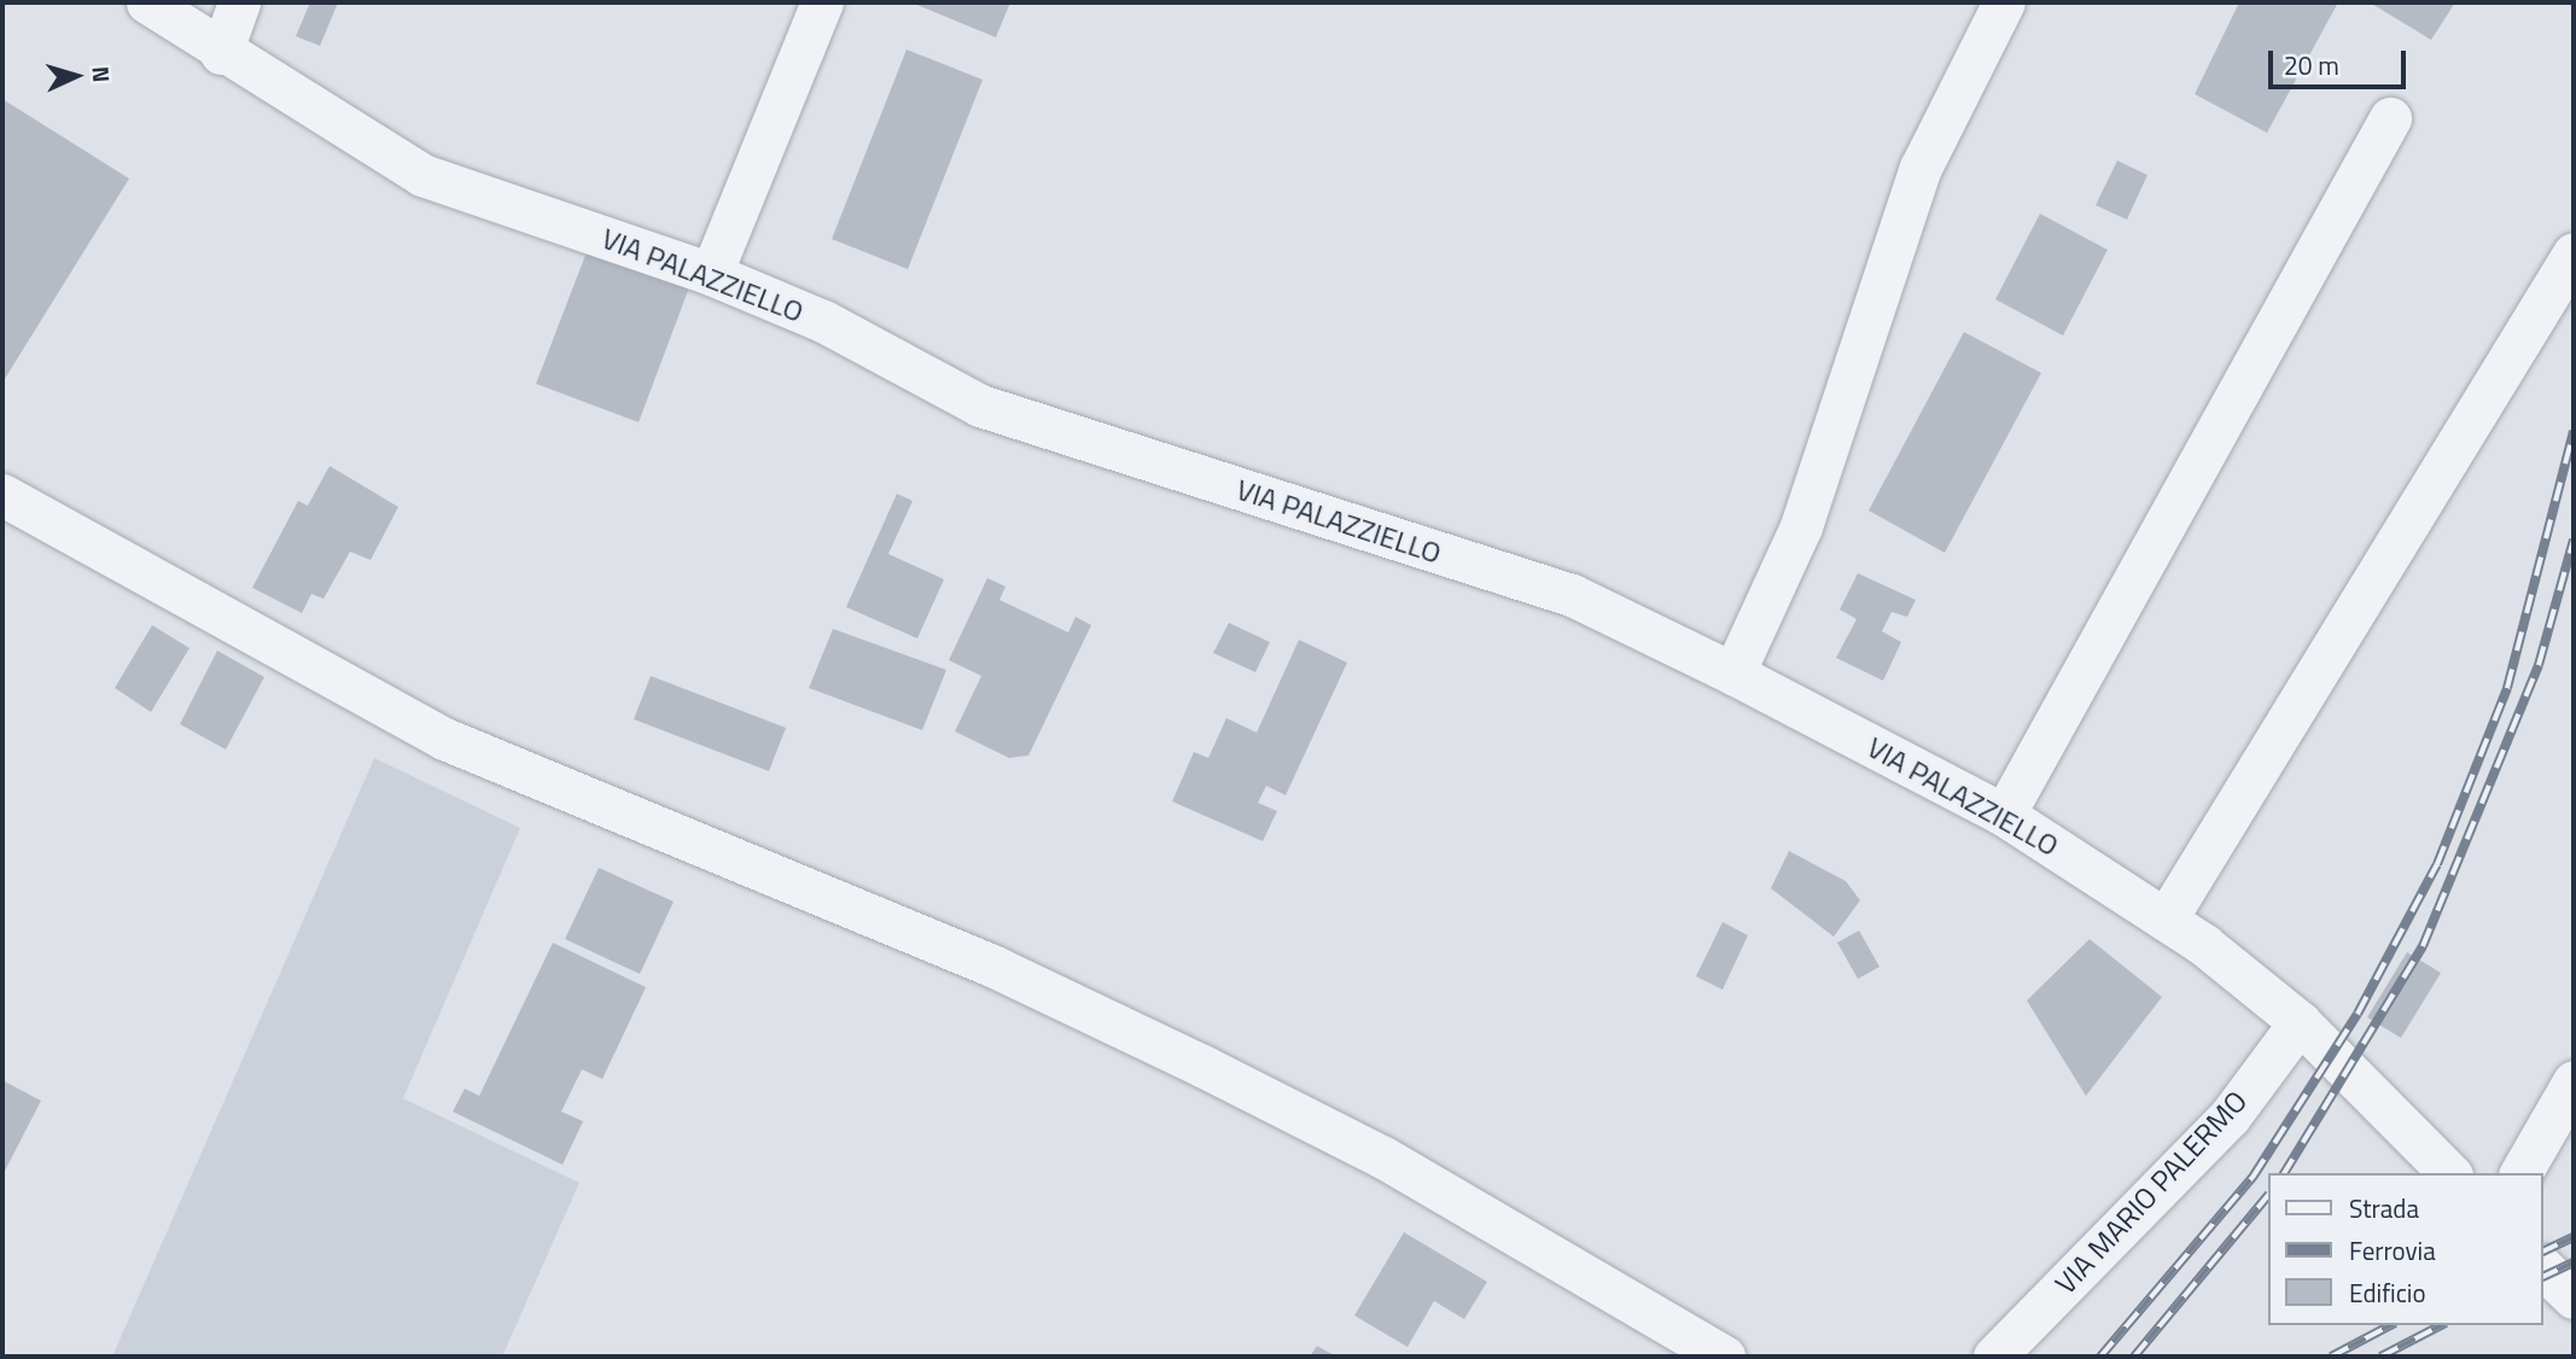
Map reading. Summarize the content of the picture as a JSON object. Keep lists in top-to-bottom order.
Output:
{
  "streets": {
    "street": ["VIA PALAZZIELLO", "VIA MARIO PALERMO"]
  },
  "crossings": [
    ["VIA PALAZZIELLO", "VIA MARIO PALERMO"]
  ],
  "legend": ["Strada", "Ferrovia", "Edificio"],
  "scale_bar": "20 m",
  "north": "right"
}
